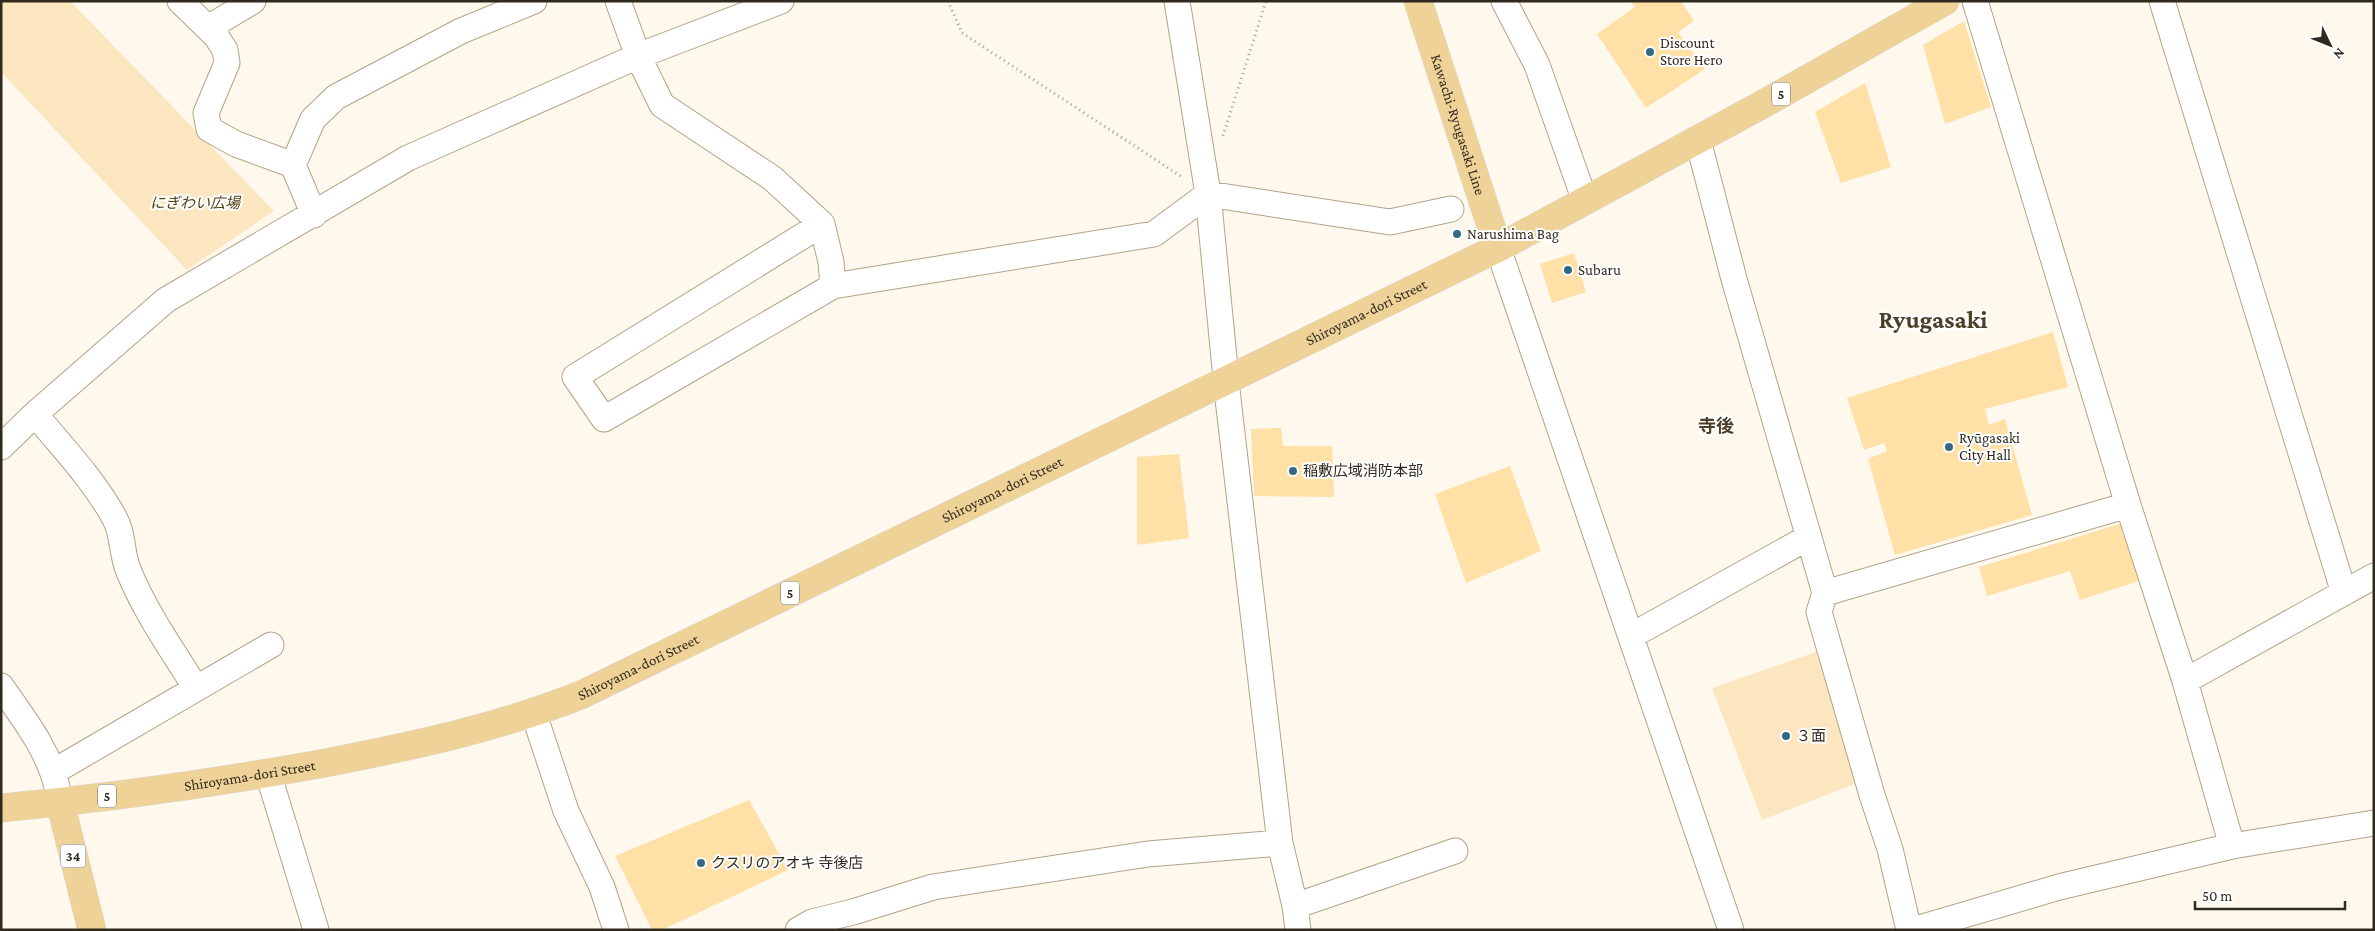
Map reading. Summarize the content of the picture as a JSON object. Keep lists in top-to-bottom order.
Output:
{
  "streets": {
    "main road": [
      "5",
      "Kawachi-Ryugasaki Line",
      "Shiroyama-dori Street",
      "34"
    ]
  },
  "crossings": [
    ["Kawachi-Ryugasaki Line", "Shiroyama-dori Street"],
    ["Shiroyama-dori Street", "34"]
  ],
  "districts": ["Ryugasaki", "寺後"],
  "parks": ["にぎわい広場"],
  "places": [
    "Discount Store Hero",
    "Narushima Bag",
    "Subaru",
    "Ryūgasaki City Hall",
    "稲敷広域消防本部",
    "３面",
    "クスリのアオキ 寺後店"
  ],
  "scale_bar": "50 m",
  "north": "bottom right"
}
